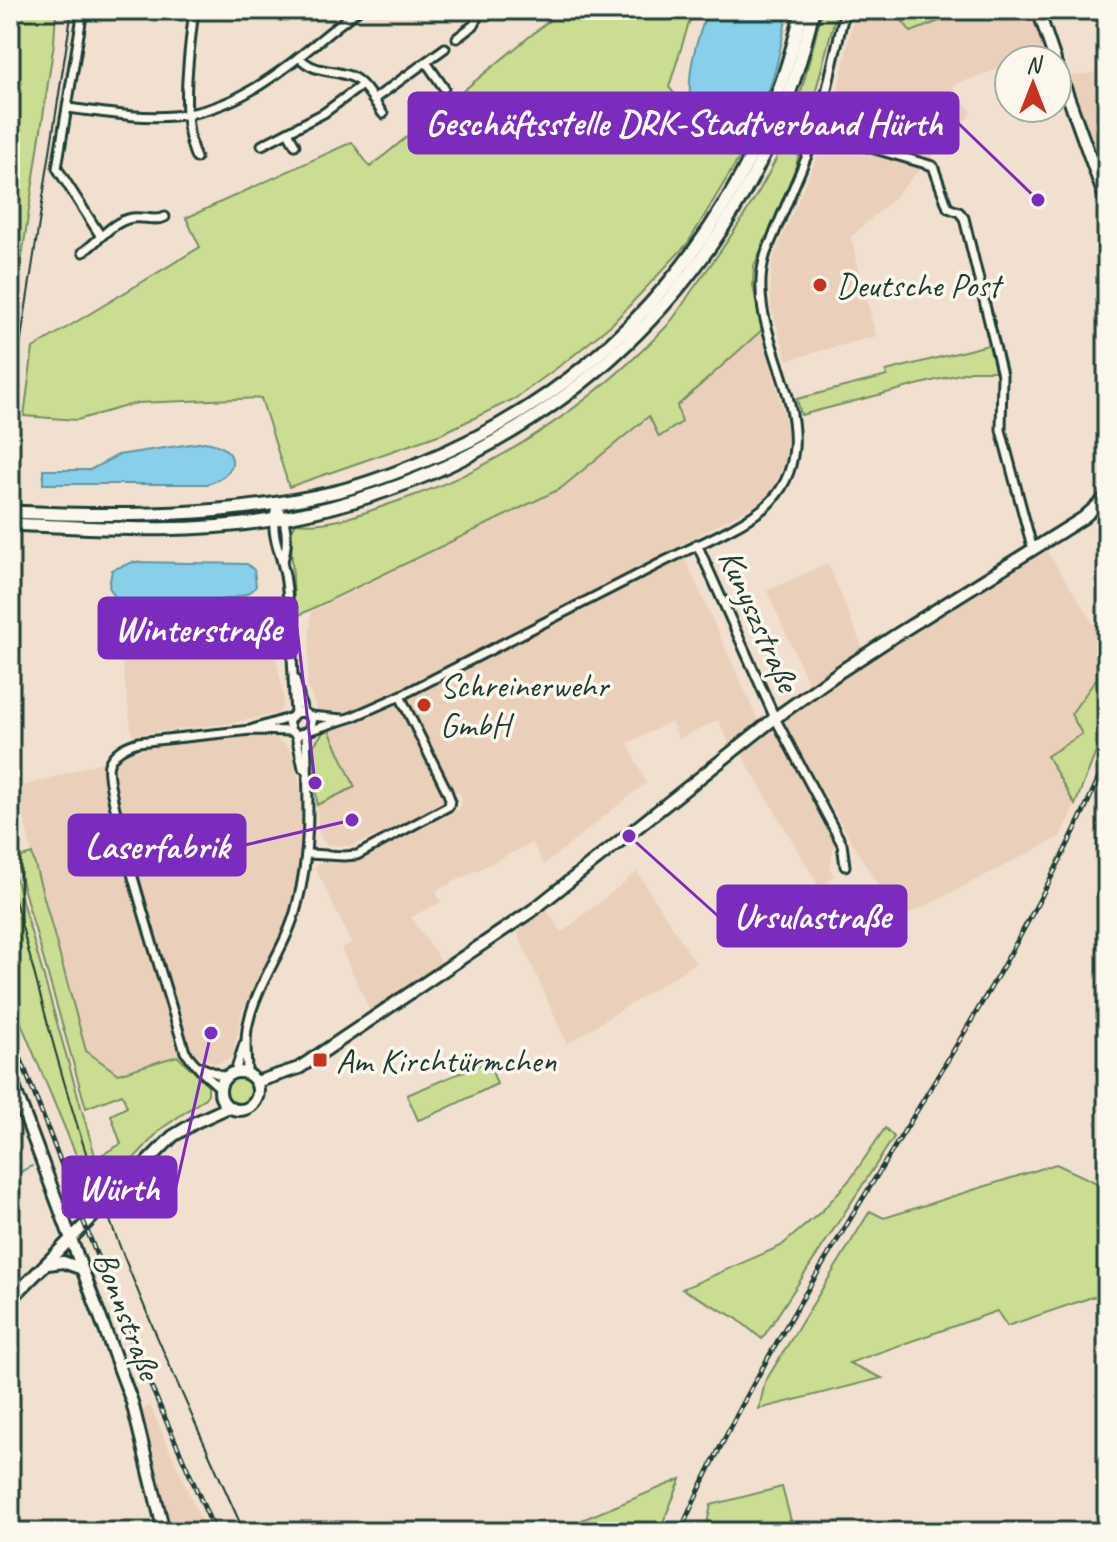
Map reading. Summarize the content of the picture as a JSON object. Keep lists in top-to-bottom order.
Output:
{
  "streets": {
    "street": ["Kunyszstraße", "Bonnstraße"]
  },
  "places": {
    "other": [
      "Geschäftsstelle DRK-Stadtverband Hürth",
      "Deutsche Post",
      "Schreinerwehr GmbH",
      "Winterstraße",
      "Laserfabrik",
      "Ursulastraße",
      "Würth"
    ],
    "transit": ["Am Kirchtürmchen"]
  },
  "north": "top"
}
